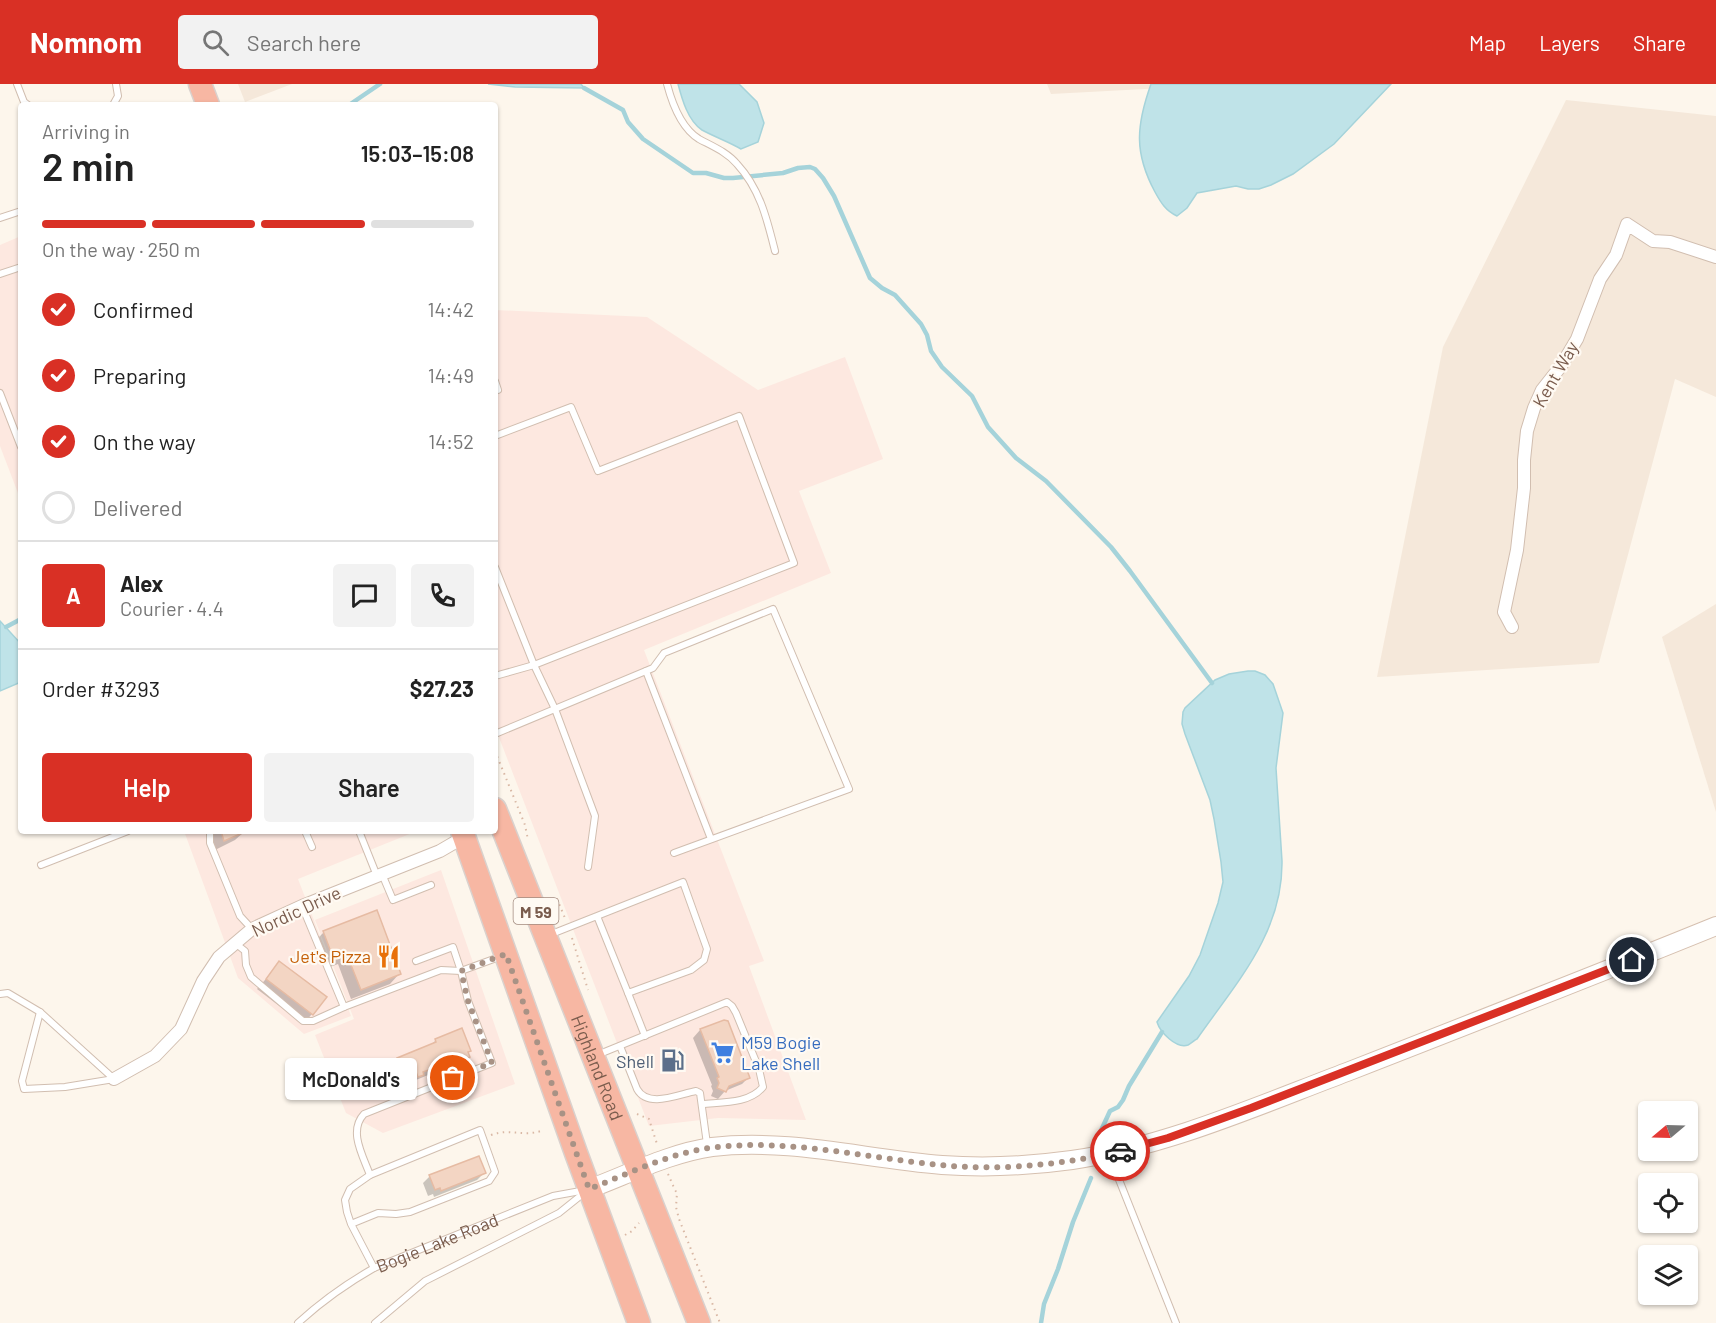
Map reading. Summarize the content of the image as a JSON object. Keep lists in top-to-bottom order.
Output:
{
  "streets": {
    "highway": ["M 59", "Highland Road"],
    "main road": ["Bogie Lake Road"],
    "street": ["Kent Way", "Nordic Drive"]
  },
  "crossings": [
    ["M 59", "Bogie Lake Road"],
    ["Highland Road", "Bogie Lake Road"]
  ],
  "places": {
    "restaurant": ["Jet's Pizza"],
    "supermarket": ["M59 Bogie Lake Shell"],
    "fuel station": ["Shell"],
    "other": ["McDonald's"]
  },
  "north": "left",
  "page": {
    "header": "Nomnom",
    "search": "Search here",
    "nav": ["Map", "Layers", "Share"],
    "heading": ["2 min", "Arriving in", "15:03–15:08"],
    "panel": [
      "Alex",
      "Courier · 4.4",
      "Order #3293",
      "$27.23"
    ],
    "bar": "On the way · 250 m",
    "list": [
      ["Confirmed", "14:42"],
      ["Preparing", "14:49"],
      ["On the way", "14:52"],
      "Delivered"
    ],
    "round": "A",
    "buttons": ["Help", "Share"],
    "bubble": "McDonald's"
  }
}
